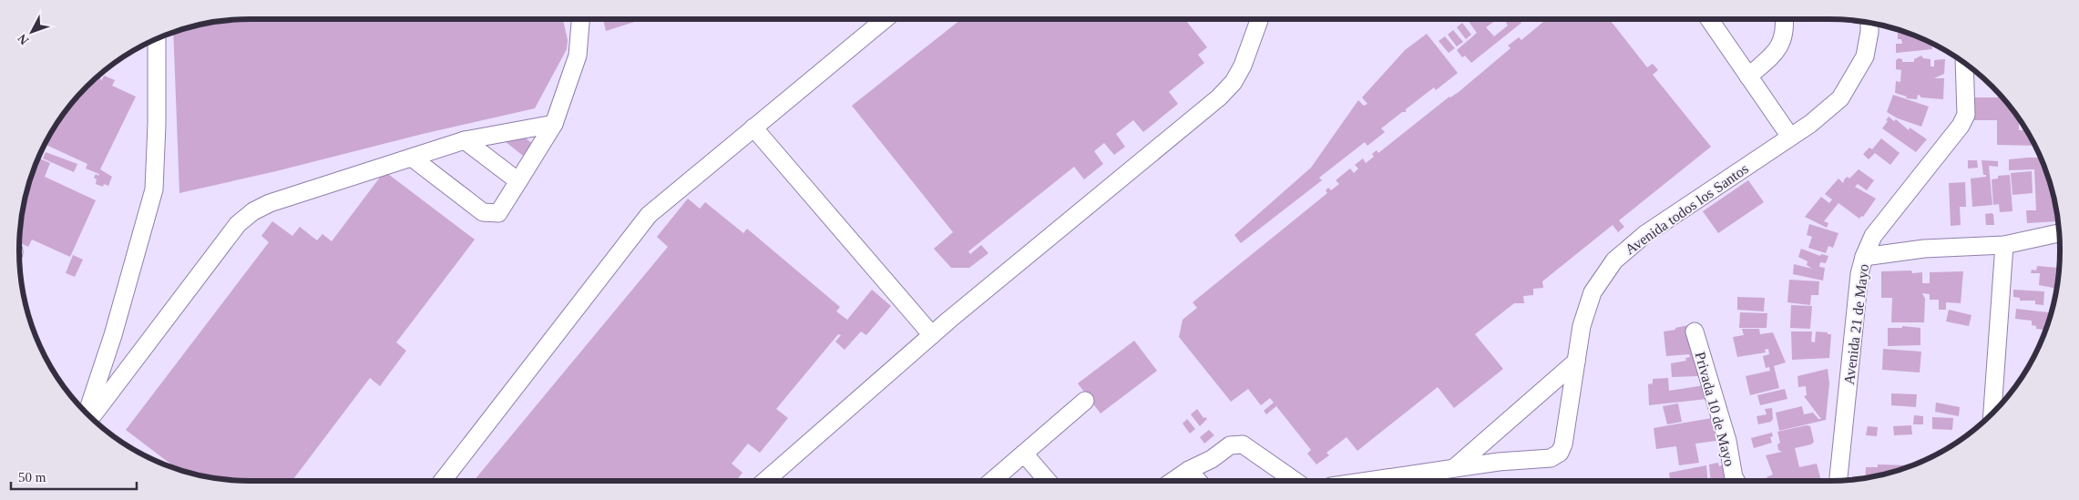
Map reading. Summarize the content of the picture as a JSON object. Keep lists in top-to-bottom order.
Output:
{
  "streets": {
    "street": ["Avenida todos los Santos", "Avenida 21 de Mayo", "Privada 10 de Mayo"]
  },
  "scale_bar": "50 m",
  "north": "bottom left"
}
